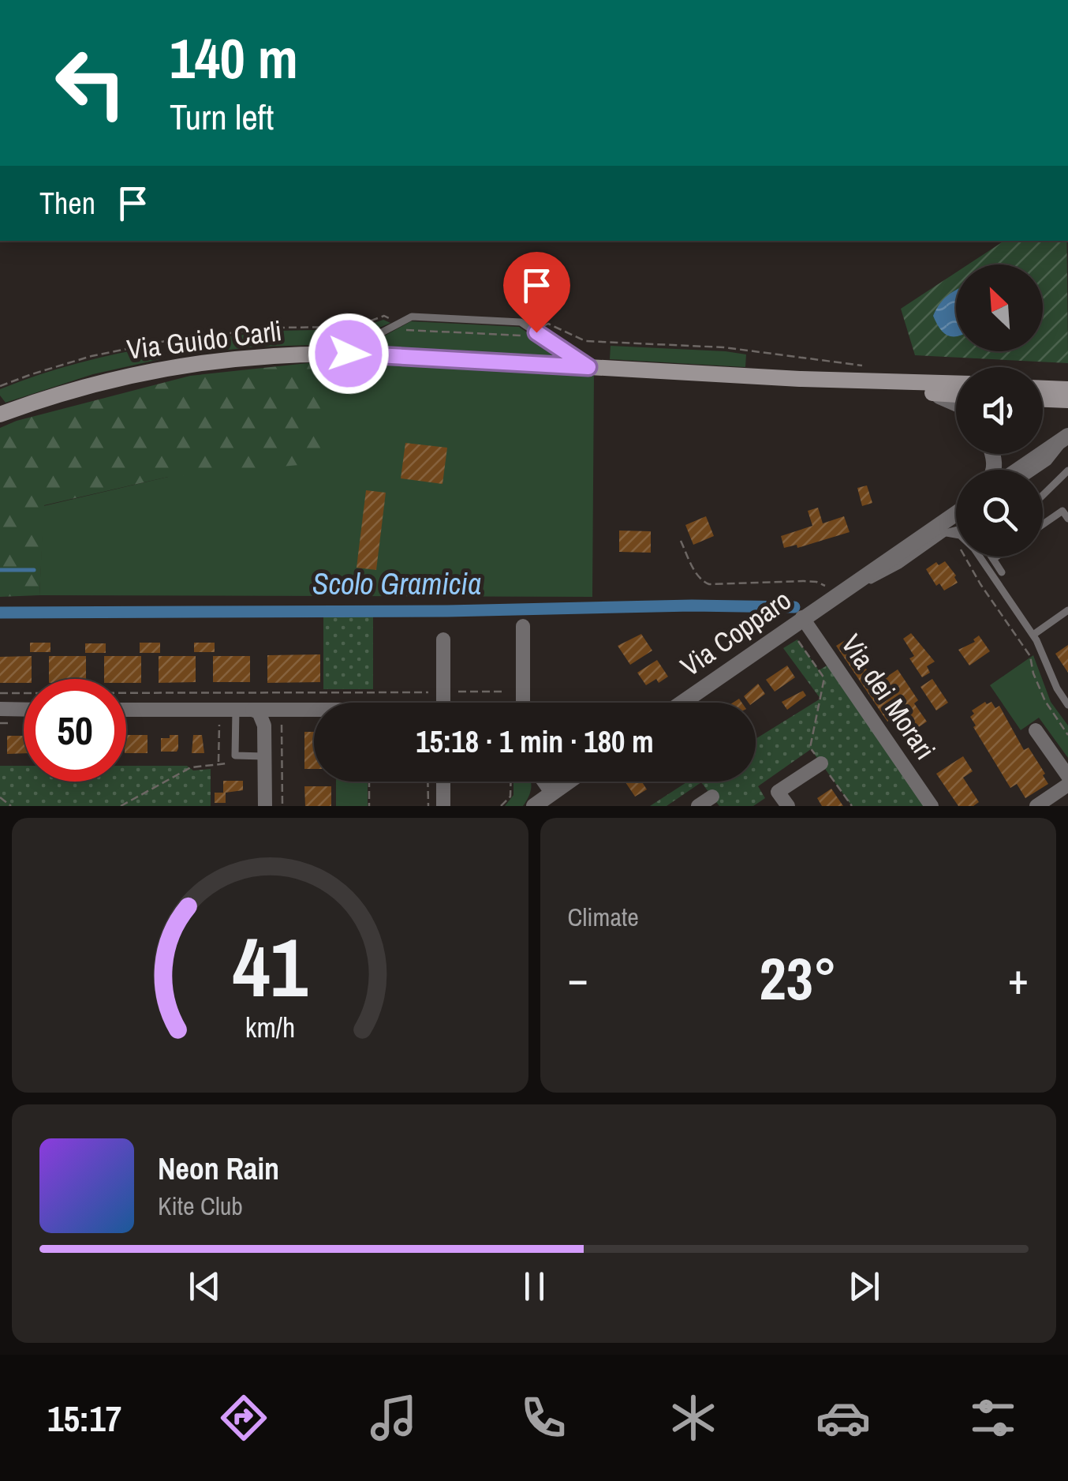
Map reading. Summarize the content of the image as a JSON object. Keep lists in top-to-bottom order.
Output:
{
  "streets": {
    "main road": ["Via Guido Carli"],
    "street": ["Via Copparo", "Via dei Morari"]
  },
  "crossings": [
    ["Via Copparo", "Via dei Morari"]
  ],
  "water": ["Scolo Gramicia"],
  "north": "top left",
  "page": {
    "turn": ["140 m", "Turn left"],
    "then": "Then",
    "limit": "50",
    "trip": "15:18 · 1 min · 180 m",
    "tile": "Climate",
    "heat": ["−", "23°", "+"],
    "song": ["Neon Rain", "Kite Club"],
    "tabs": "15:17",
    "gauge": ["41", "km/h"]
  }
}
